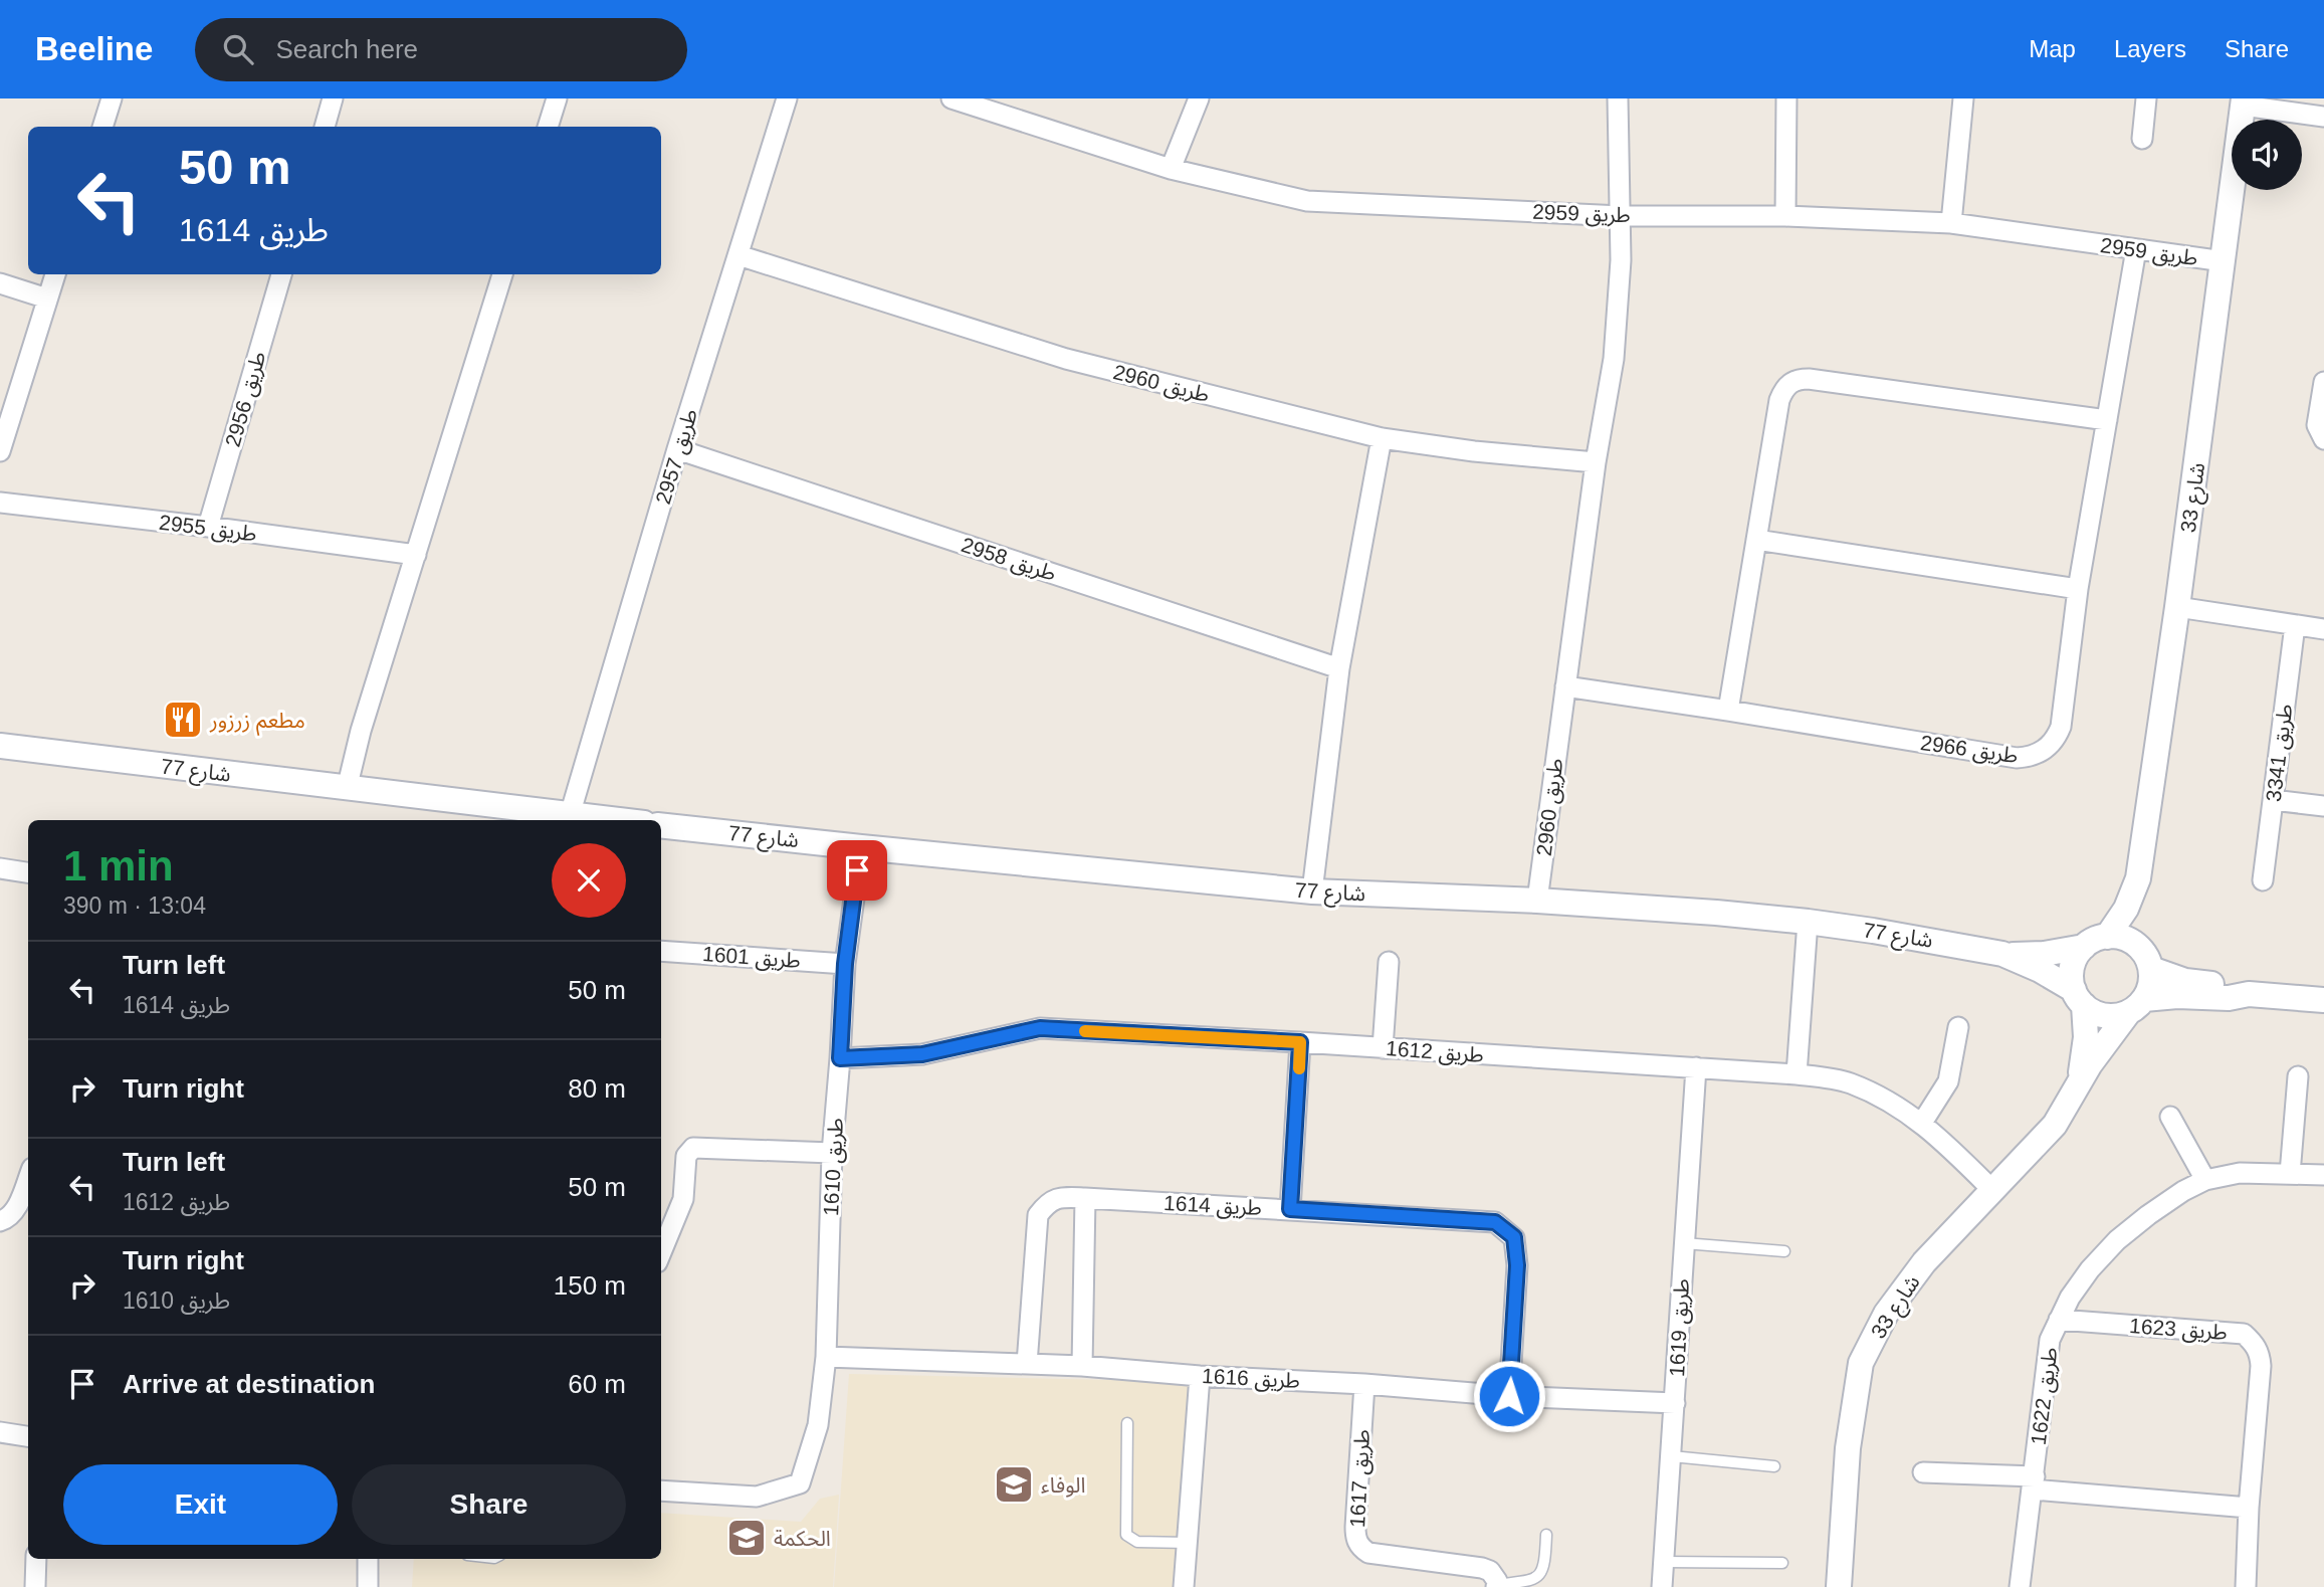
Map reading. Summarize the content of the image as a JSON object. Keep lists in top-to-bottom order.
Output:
{
  "streets": {
    "street": [
      "طريق 2959",
      "طريق 2960",
      "طريق 2956",
      "طريق 2957",
      "شارع 33",
      "طريق 2955",
      "طريق 2958",
      "طريق 2966",
      "طريق 3341",
      "شارع 77",
      "طريق 1601",
      "طريق 1612",
      "طريق 1610",
      "طريق 1614",
      "طريق 1619",
      "طريق 1623",
      "طريق 1616",
      "طريق 1622",
      "طريق 1617"
    ]
  },
  "crossings": [
    ["طريق 2959", "طريق 2960"],
    ["طريق 2959", "شارع 33"],
    ["طريق 2959", "طريق 2966"],
    ["طريق 2960", "طريق 2957"],
    ["طريق 2960", "طريق 2966"],
    ["طريق 2960", "شارع 77"],
    ["طريق 2956", "طريق 2955"],
    ["طريق 2957", "طريق 2958"],
    ["طريق 2957", "شارع 77"],
    ["شارع 33", "شارع 77"],
    ["شارع 33", "طريق 1612"],
    ["شارع 77", "طريق 1610"],
    ["طريق 1601", "طريق 1610"],
    ["طريق 1612", "طريق 1610"],
    ["طريق 1612", "طريق 1619"],
    ["طريق 1610", "طريق 1616"],
    ["طريق 1614", "طريق 1616"],
    ["طريق 1619", "طريق 1616"],
    ["طريق 1623", "طريق 1622"],
    ["طريق 1616", "طريق 1617"]
  ],
  "places": {
    "restaurant": ["مطعم زرزور"],
    "school or university": ["الوفاء", "الحكمة"]
  },
  "page": {
    "header": "Beeline",
    "search": "Search here",
    "nav": ["Map", "Layers", "Share"],
    "turn": ["50 m", "طريق 1614"],
    "heading": ["1 min", "390 m · 13:04"],
    "list": [
      {
        "name": "Turn left",
        "note": "طريق 1614",
        "value": "50 m"
      },
      {
        "name": "Turn right",
        "value": "80 m"
      },
      {
        "name": "Turn left",
        "note": "طريق 1612",
        "value": "50 m"
      },
      {
        "name": "Turn right",
        "note": "طريق 1610",
        "value": "150 m"
      },
      {
        "name": "Arrive at destination",
        "value": "60 m"
      }
    ],
    "buttons": ["Exit", "Share"]
  }
}
